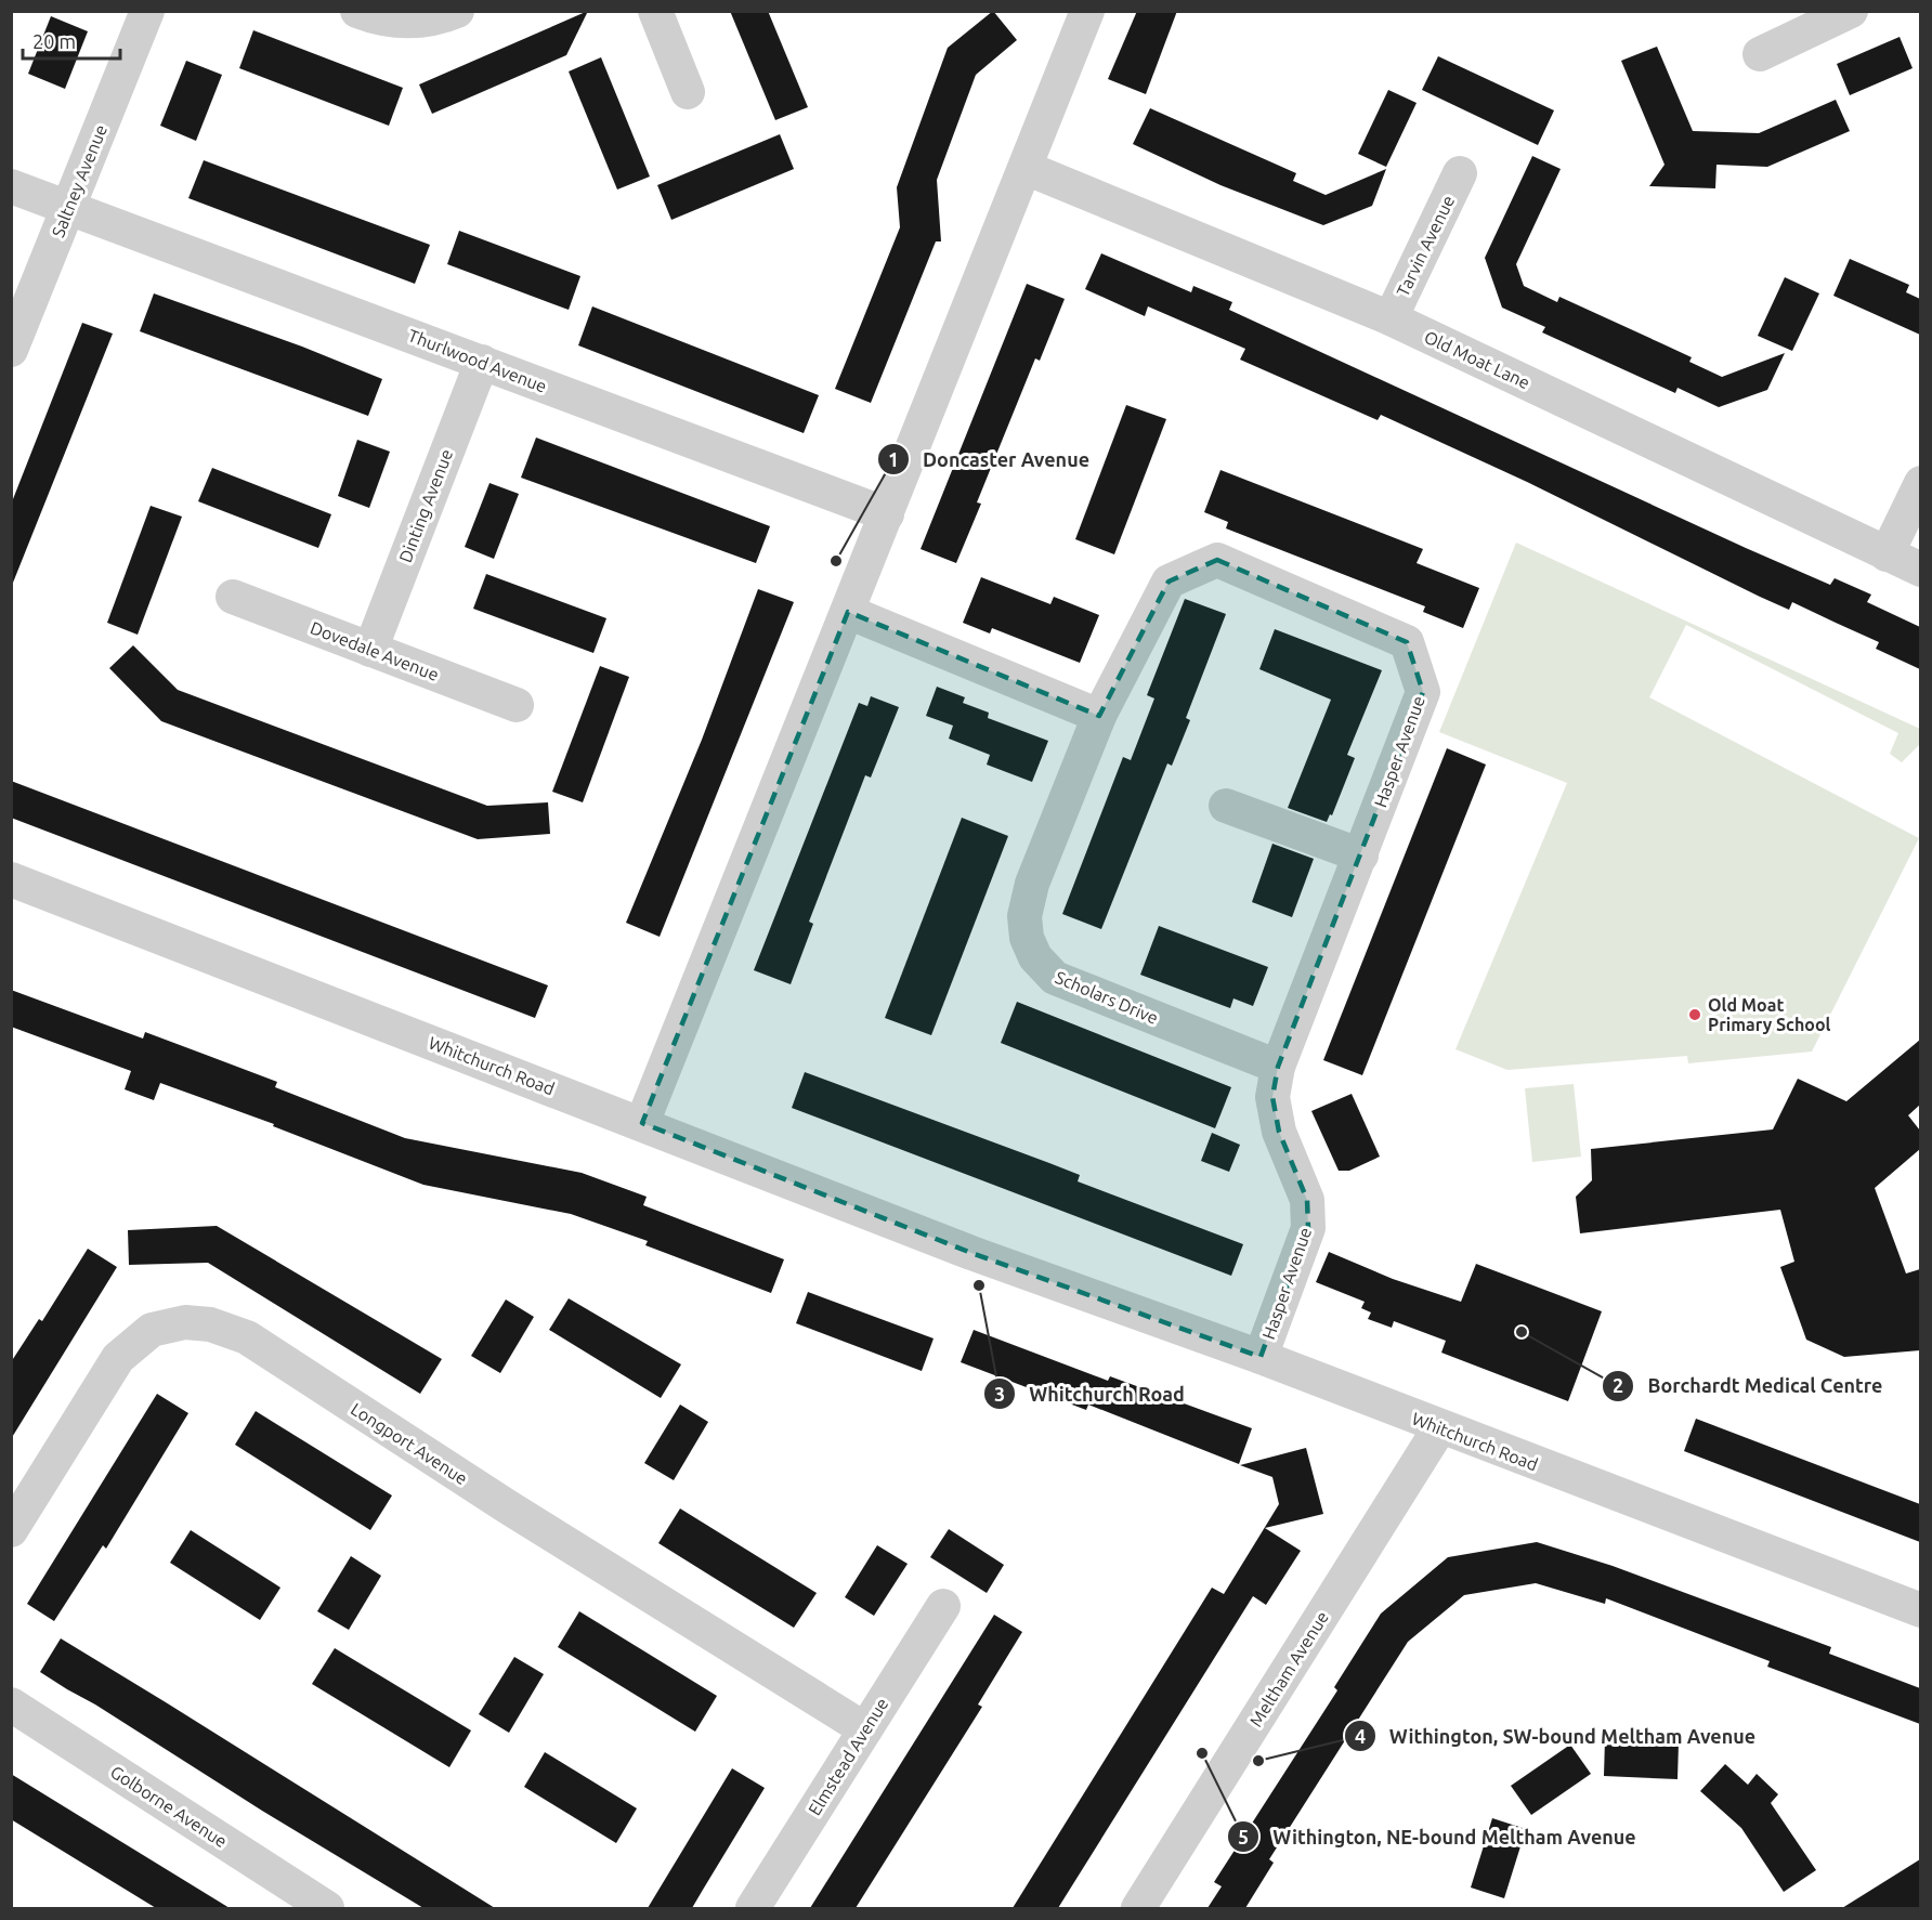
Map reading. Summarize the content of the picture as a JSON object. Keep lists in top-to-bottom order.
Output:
{
  "streets": {
    "street": [
      "Saltney Avenue",
      "Tarvin Avenue",
      "Old Moat Lane",
      "Thurlwood Avenue",
      "Dinting Avenue",
      "Dovedale Avenue",
      "Hasper Avenue",
      "Scholars Drive",
      "Whitchurch Road",
      "Longport Avenue",
      "Meltham Avenue",
      "Elmstead Avenue",
      "Golborne Avenue"
    ]
  },
  "crossings": [
    ["Saltney Avenue", "Thurlwood Avenue"],
    ["Tarvin Avenue", "Old Moat Lane"],
    ["Thurlwood Avenue", "Dinting Avenue"],
    ["Dinting Avenue", "Dovedale Avenue"],
    ["Hasper Avenue", "Scholars Drive"],
    ["Hasper Avenue", "Whitchurch Road"],
    ["Whitchurch Road", "Meltham Avenue"],
    ["Longport Avenue", "Elmstead Avenue"]
  ],
  "places": [
    "Doncaster Avenue",
    "Old Moat Primary School",
    "Whitchurch Road",
    "Borchardt Medical Centre",
    "Withington, NE-bound Meltham Avenue",
    "Withington, SW-bound Meltham Avenue"
  ],
  "scale_bar": "20 m"
}
